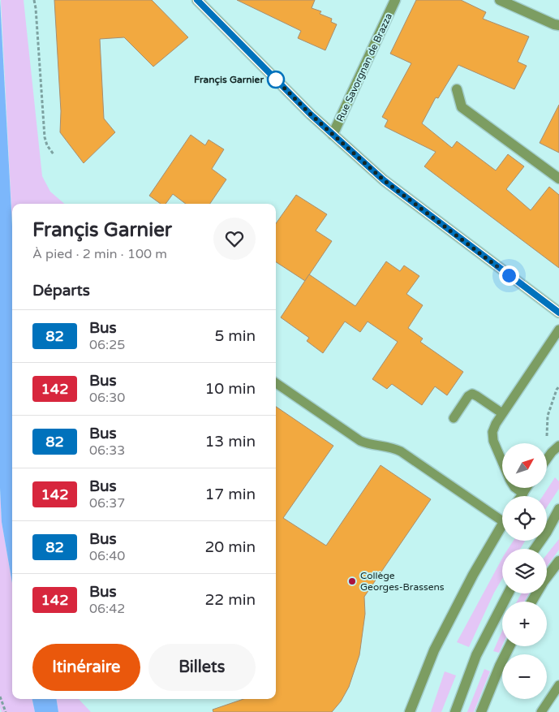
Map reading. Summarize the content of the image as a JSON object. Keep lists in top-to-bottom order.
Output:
{
  "streets": {
    "street": ["Rue Savorgnan de Brazza"]
  },
  "places": ["Françis Garnier", "Collège Georges-Brassens"],
  "lines": ["bus line 82"],
  "north": "top right",
  "page": {
    "heading": [
      ["Françis Garnier", "À pied · 2 min · 100 m"],
      "Départs"
    ],
    "list": [
      {
        "mark": "82",
        "name": "Bus",
        "note": "06:25",
        "value": "5 min"
      },
      {
        "mark": "142",
        "name": "Bus",
        "note": "06:30",
        "value": "10 min"
      },
      {
        "mark": "82",
        "name": "Bus",
        "note": "06:33",
        "value": "13 min"
      },
      {
        "mark": "142",
        "name": "Bus",
        "note": "06:37",
        "value": "17 min"
      },
      {
        "mark": "82",
        "name": "Bus",
        "note": "06:40",
        "value": "20 min"
      },
      {
        "mark": "142",
        "name": "Bus",
        "note": "06:42",
        "value": "22 min"
      }
    ],
    "map_buttons": ["+", "−"],
    "buttons": ["Itinéraire", "Billets"]
  }
}
